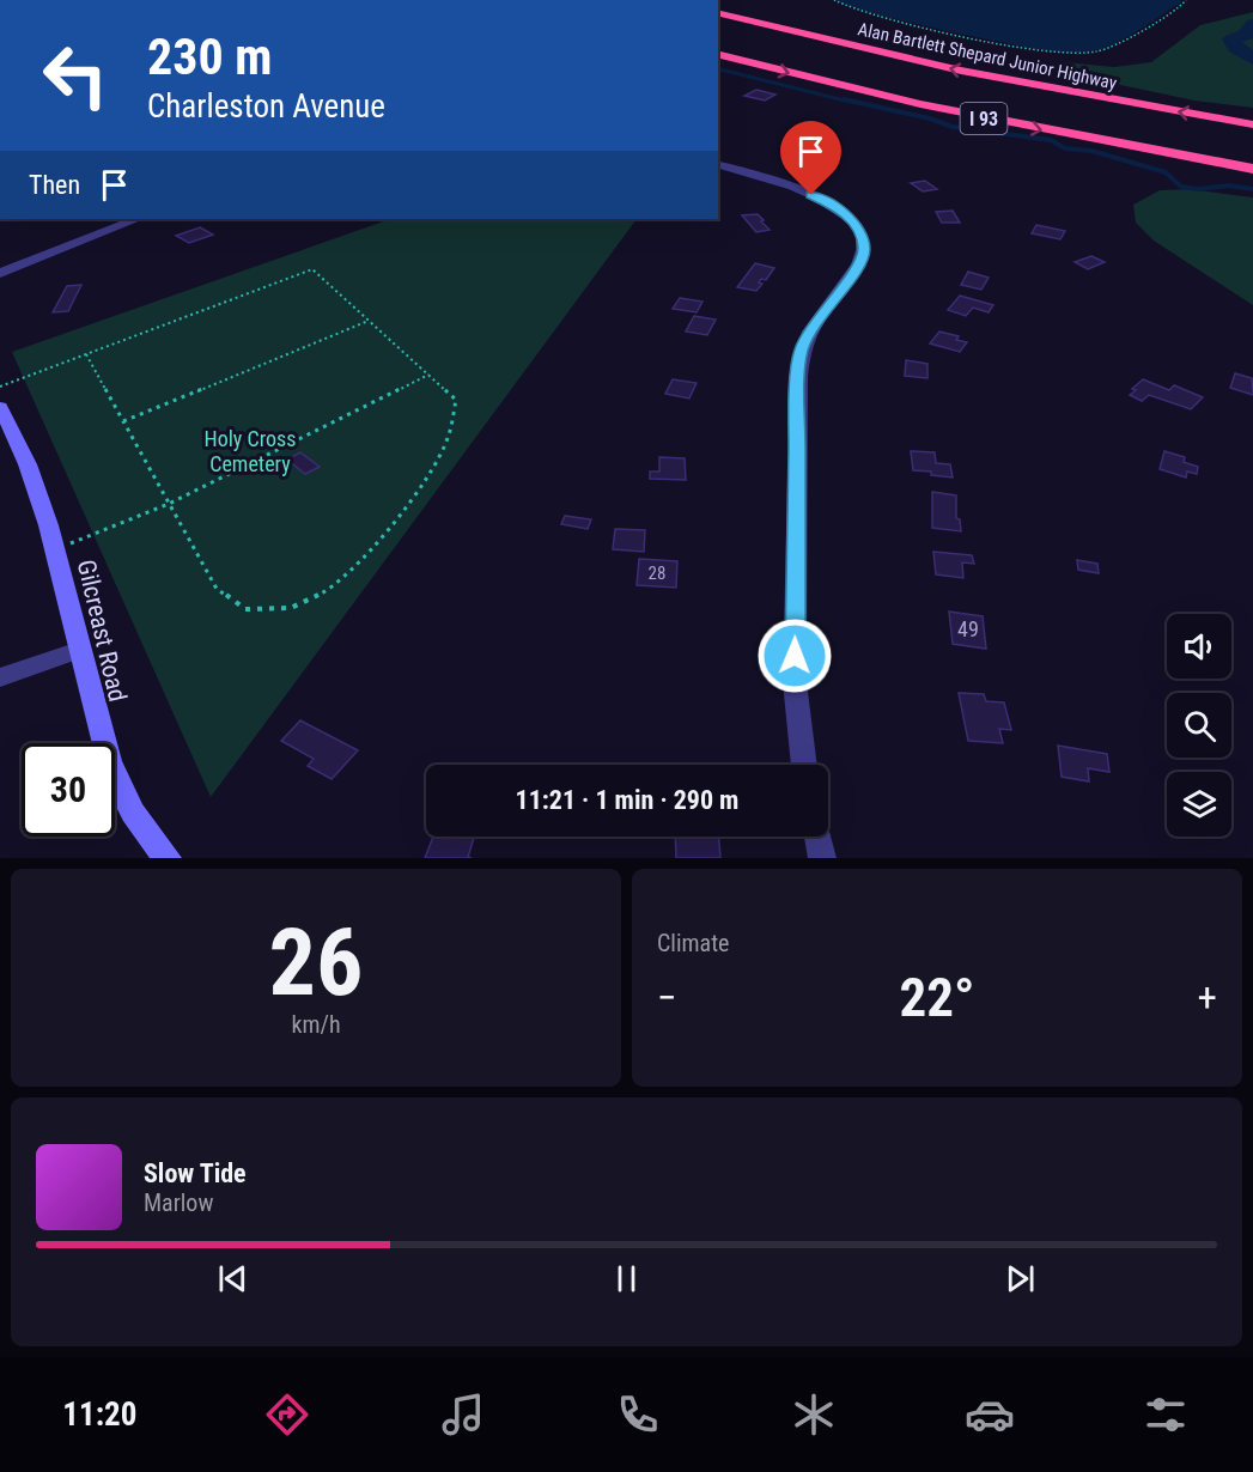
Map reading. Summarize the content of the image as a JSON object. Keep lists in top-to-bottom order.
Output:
{
  "streets": {
    "highway": ["Alan Bartlett Shepard Junior Highway", "I 93"],
    "street": ["Gilcreast Road"]
  },
  "parks": ["Holy Cross Cemetery"],
  "house_numbers": ["28", "49"],
  "page": {
    "turn": ["230 m", "Charleston Avenue"],
    "then": "Then",
    "limit": "30",
    "trip": "11:21 · 1 min · 290 m",
    "tile": [
      ["26", "km/h"],
      "Climate"
    ],
    "heat": ["−", "22°", "+"],
    "song": ["Slow Tide", "Marlow"],
    "tabs": "11:20"
  }
}
